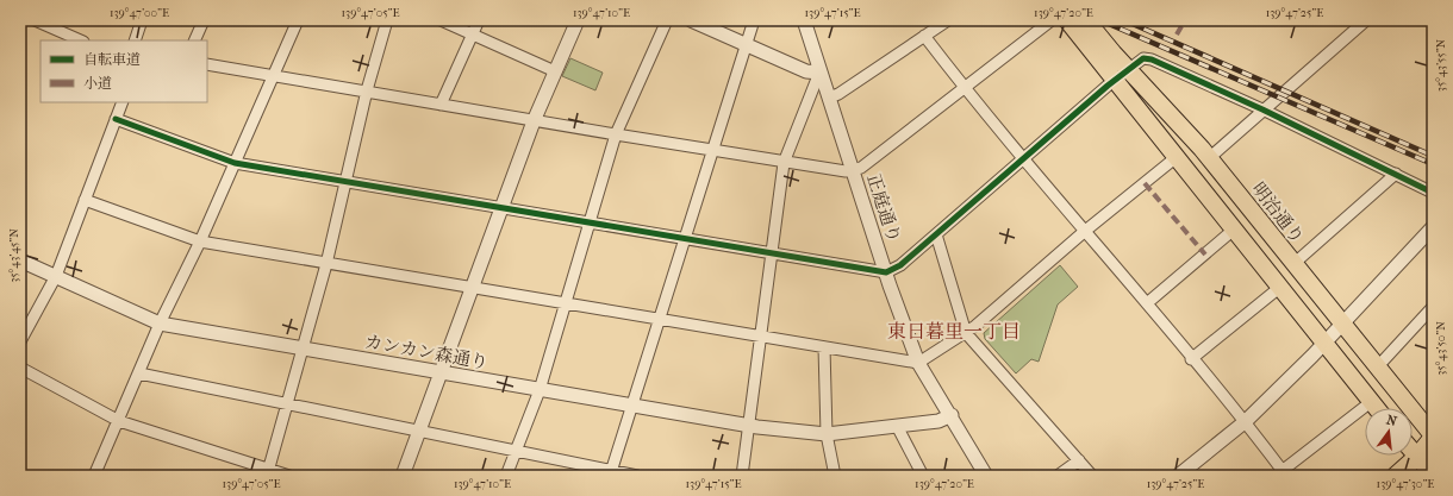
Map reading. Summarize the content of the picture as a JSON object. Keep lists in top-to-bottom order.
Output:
{
  "streets": {
    "main road": ["明治通り"],
    "street": ["正庭通り", "カンカン森通り"]
  },
  "crossings": [
    ["正庭通り", "カンカン森通り"]
  ],
  "districts": ["東日暮里一丁目"],
  "legend": ["自転車道", "小道"],
  "north": "top",
  "coordinates": [
    "139°47'00\"E",
    "139°47'05\"E",
    "139°47'10\"E",
    "139°47'15\"E",
    "139°47'20\"E",
    "139°47'25\"E",
    "35°43'55\"N",
    "35°43'45\"N",
    "35°43'50\"N",
    "139°47'30\"E"
  ]
}
